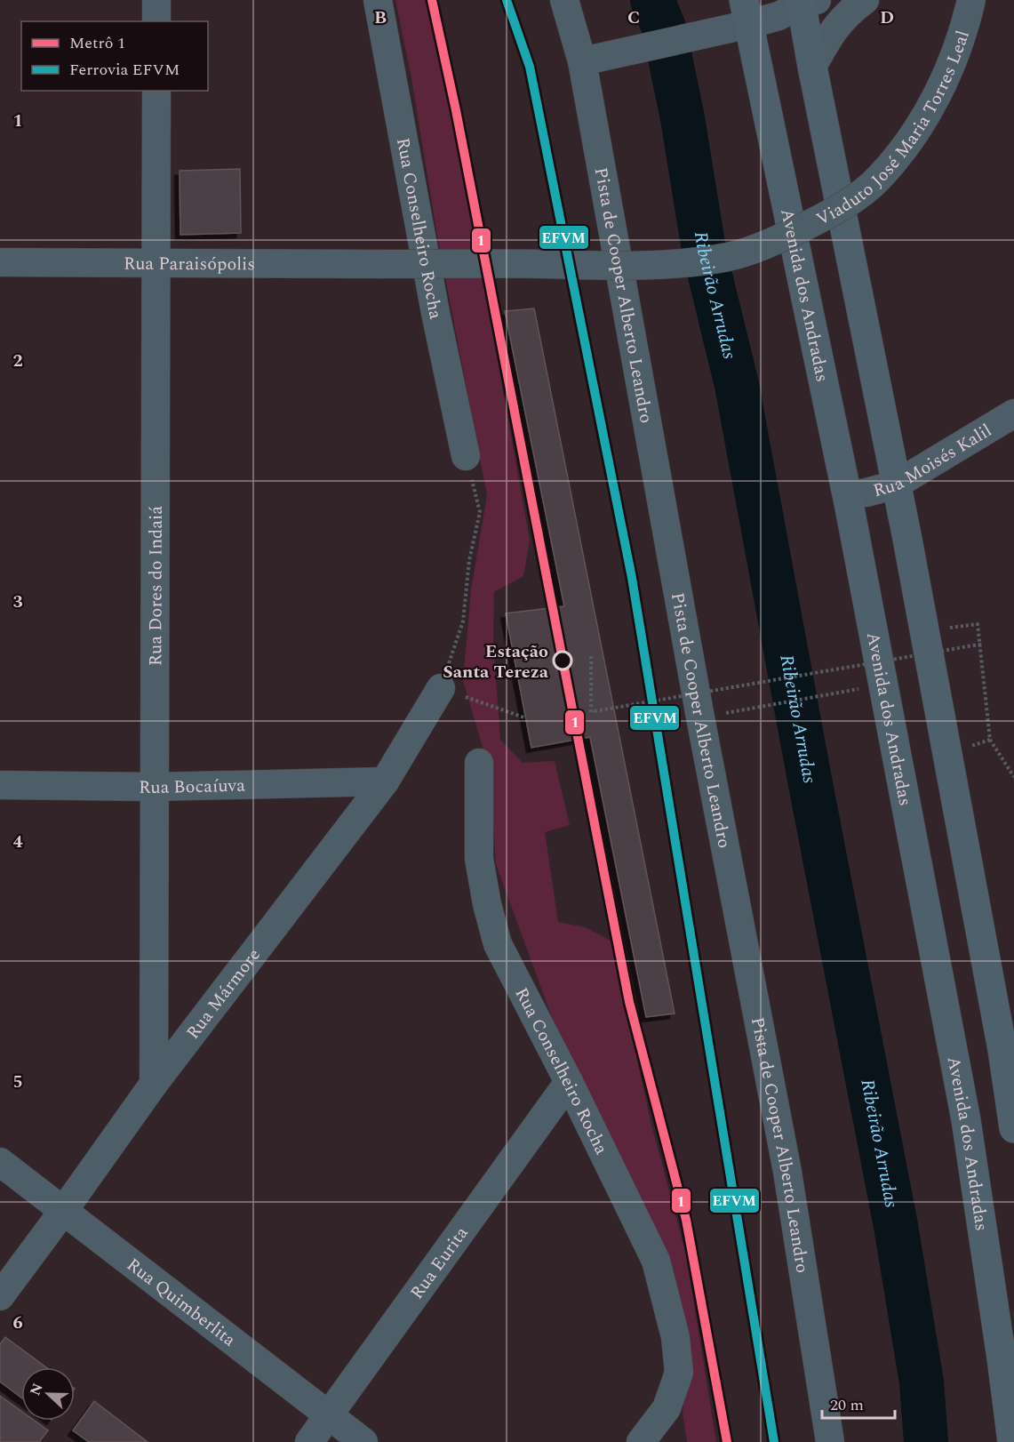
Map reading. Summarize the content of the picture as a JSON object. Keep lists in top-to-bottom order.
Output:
{
  "streets": {
    "main road": ["Avenida dos Andradas"],
    "street": [
      "Viaduto José Maria Torres Leal",
      "Rua Conselheiro Rocha",
      "Rua Paraisópolis",
      "Pista de Cooper Alberto Leandro",
      "Rua Moisés Kalil",
      "Rua Dores do Indaiá",
      "Rua Bocaíuva",
      "Rua Mármore",
      "Rua Eurita",
      "Rua Quimberlita"
    ]
  },
  "crossings": [
    ["Viaduto José Maria Torres Leal", "Rua Paraisópolis"],
    ["Rua Conselheiro Rocha", "Rua Eurita"],
    ["Rua Paraisópolis", "Rua Dores do Indaiá"],
    ["Avenida dos Andradas", "Rua Moisés Kalil"],
    ["Rua Dores do Indaiá", "Rua Bocaíuva"],
    ["Rua Dores do Indaiá", "Rua Mármore"],
    ["Rua Bocaíuva", "Rua Mármore"],
    ["Rua Mármore", "Rua Quimberlita"],
    ["Rua Eurita", "Rua Quimberlita"]
  ],
  "water": ["Ribeirão Arrudas"],
  "places": ["Estação Santa Tereza"],
  "lines": ["metro line 1", "rail line EFVM"],
  "legend": ["Metrô 1", "Ferrovia EFVM"],
  "scale_bar": "20 m",
  "north": "left",
  "grid": {
    "columns": ["B", "C", "D"],
    "rows": [
      "1",
      "2",
      "3",
      "4",
      "5",
      "6"
    ]
  }
}
